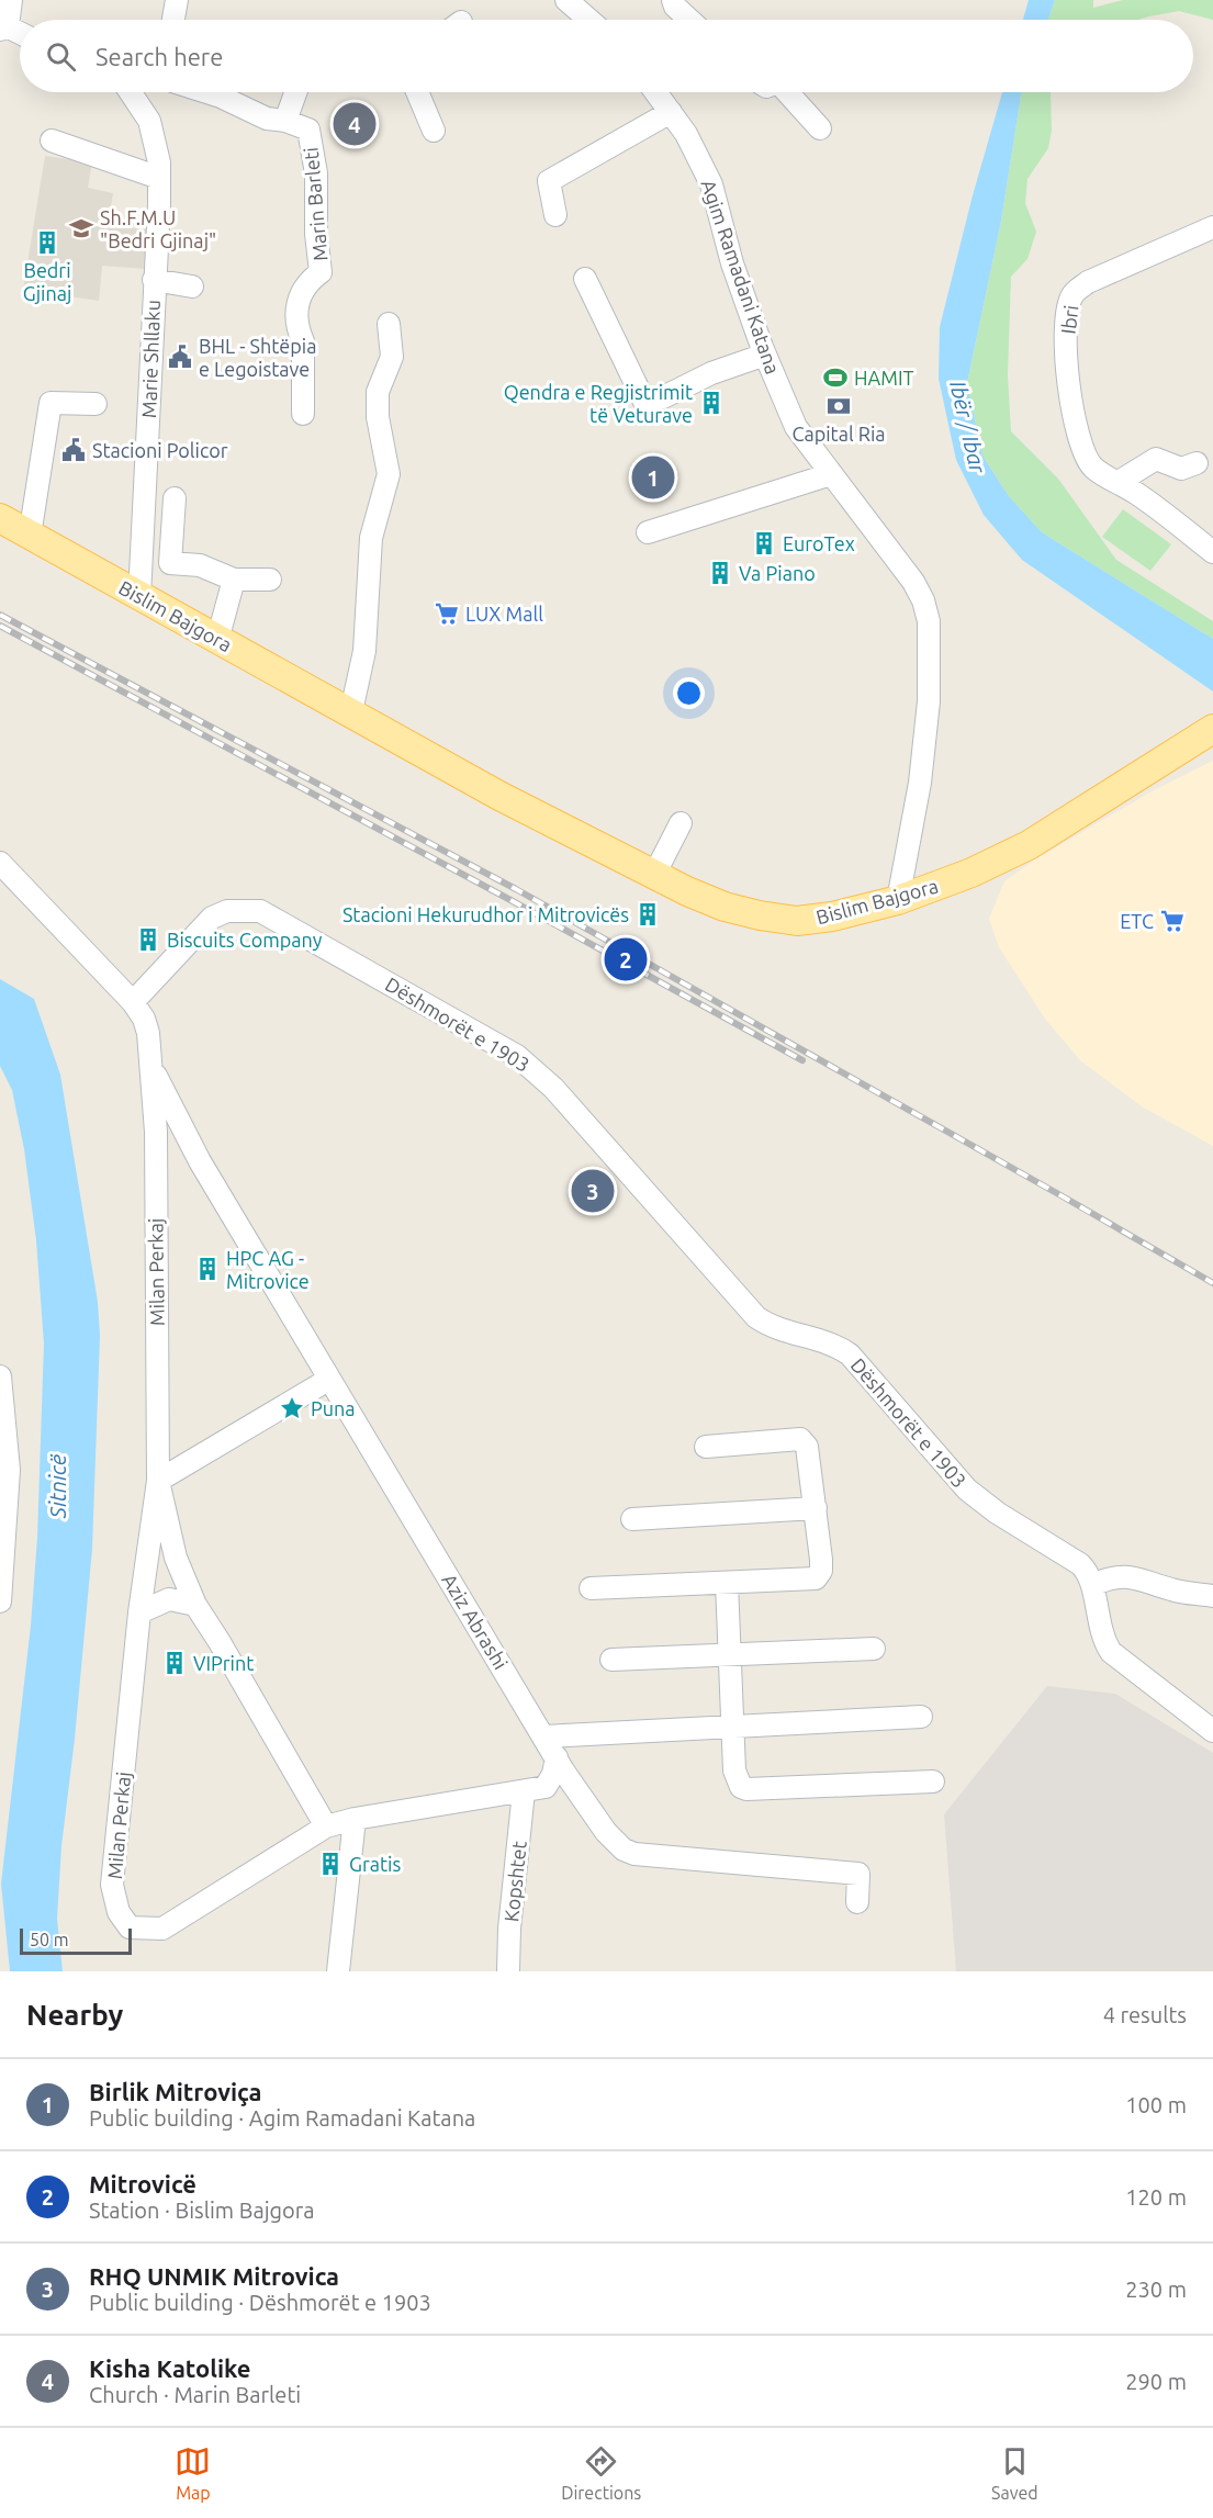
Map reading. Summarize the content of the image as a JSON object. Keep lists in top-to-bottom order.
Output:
{
  "streets": {
    "main road": ["Bislim Bajgora"],
    "street": [
      "Marin Barleti",
      "Agim Ramadani Katana",
      "Ibri",
      "Marie Shllaku",
      "Dëshmorët e 1903",
      "Milan Perkaj",
      "Aziz Abrashi",
      "Kopshtet"
    ]
  },
  "crossings": [
    ["Agim Ramadani Katana", "Bislim Bajgora"],
    ["Marie Shllaku", "Bislim Bajgora"],
    ["Dëshmorët e 1903", "Aziz Abrashi"],
    ["Milan Perkaj", "Aziz Abrashi"],
    ["Milan Perkaj", "Kopshtet"]
  ],
  "water": ["Ibër / Ibar", "Sitnicë"],
  "places": {
    "school or university": ["Sh.F.M.U \"Bedri Gjinaj\""],
    "building": [
      "Bedri Gjinaj",
      "Qendra e Regjistrimit të Veturave",
      "EuroTex",
      "Va Piano",
      "Stacioni Hekurudhor i Mitrovicës",
      "Biscuits Company",
      "HPC AG - Mitrovice",
      "VIPrint",
      "Gratis"
    ],
    "public building": ["BHL - Shtëpia e Legoistave", "Stacioni Policor"],
    "sports": ["HAMIT"],
    "bank": ["Capital Ria"],
    "supermarket": ["LUX Mall", "ETC"],
    "place": ["Puna"]
  },
  "scale_bar": "50 m",
  "page": {
    "search": "Search here",
    "pins": [
      "4",
      "1",
      "2",
      "3"
    ],
    "scale": "50 m",
    "heading": ["Nearby", "4 results"],
    "list": [
      {
        "mark": "1",
        "name": "Birlik Mitroviça",
        "note": "Public building · Agim Ramadani Katana",
        "value": "100 m"
      },
      {
        "mark": "2",
        "name": "Mitrovicë",
        "note": "Station · Bislim Bajgora",
        "value": "120 m"
      },
      {
        "mark": "3",
        "name": "RHQ UNMIK Mitrovica",
        "note": "Public building · Dëshmorët e 1903",
        "value": "230 m"
      },
      {
        "mark": "4",
        "name": "Kisha Katolike",
        "note": "Church · Marin Barleti",
        "value": "290 m"
      }
    ],
    "nav": ["Map", "Directions", "Saved"]
  }
}
